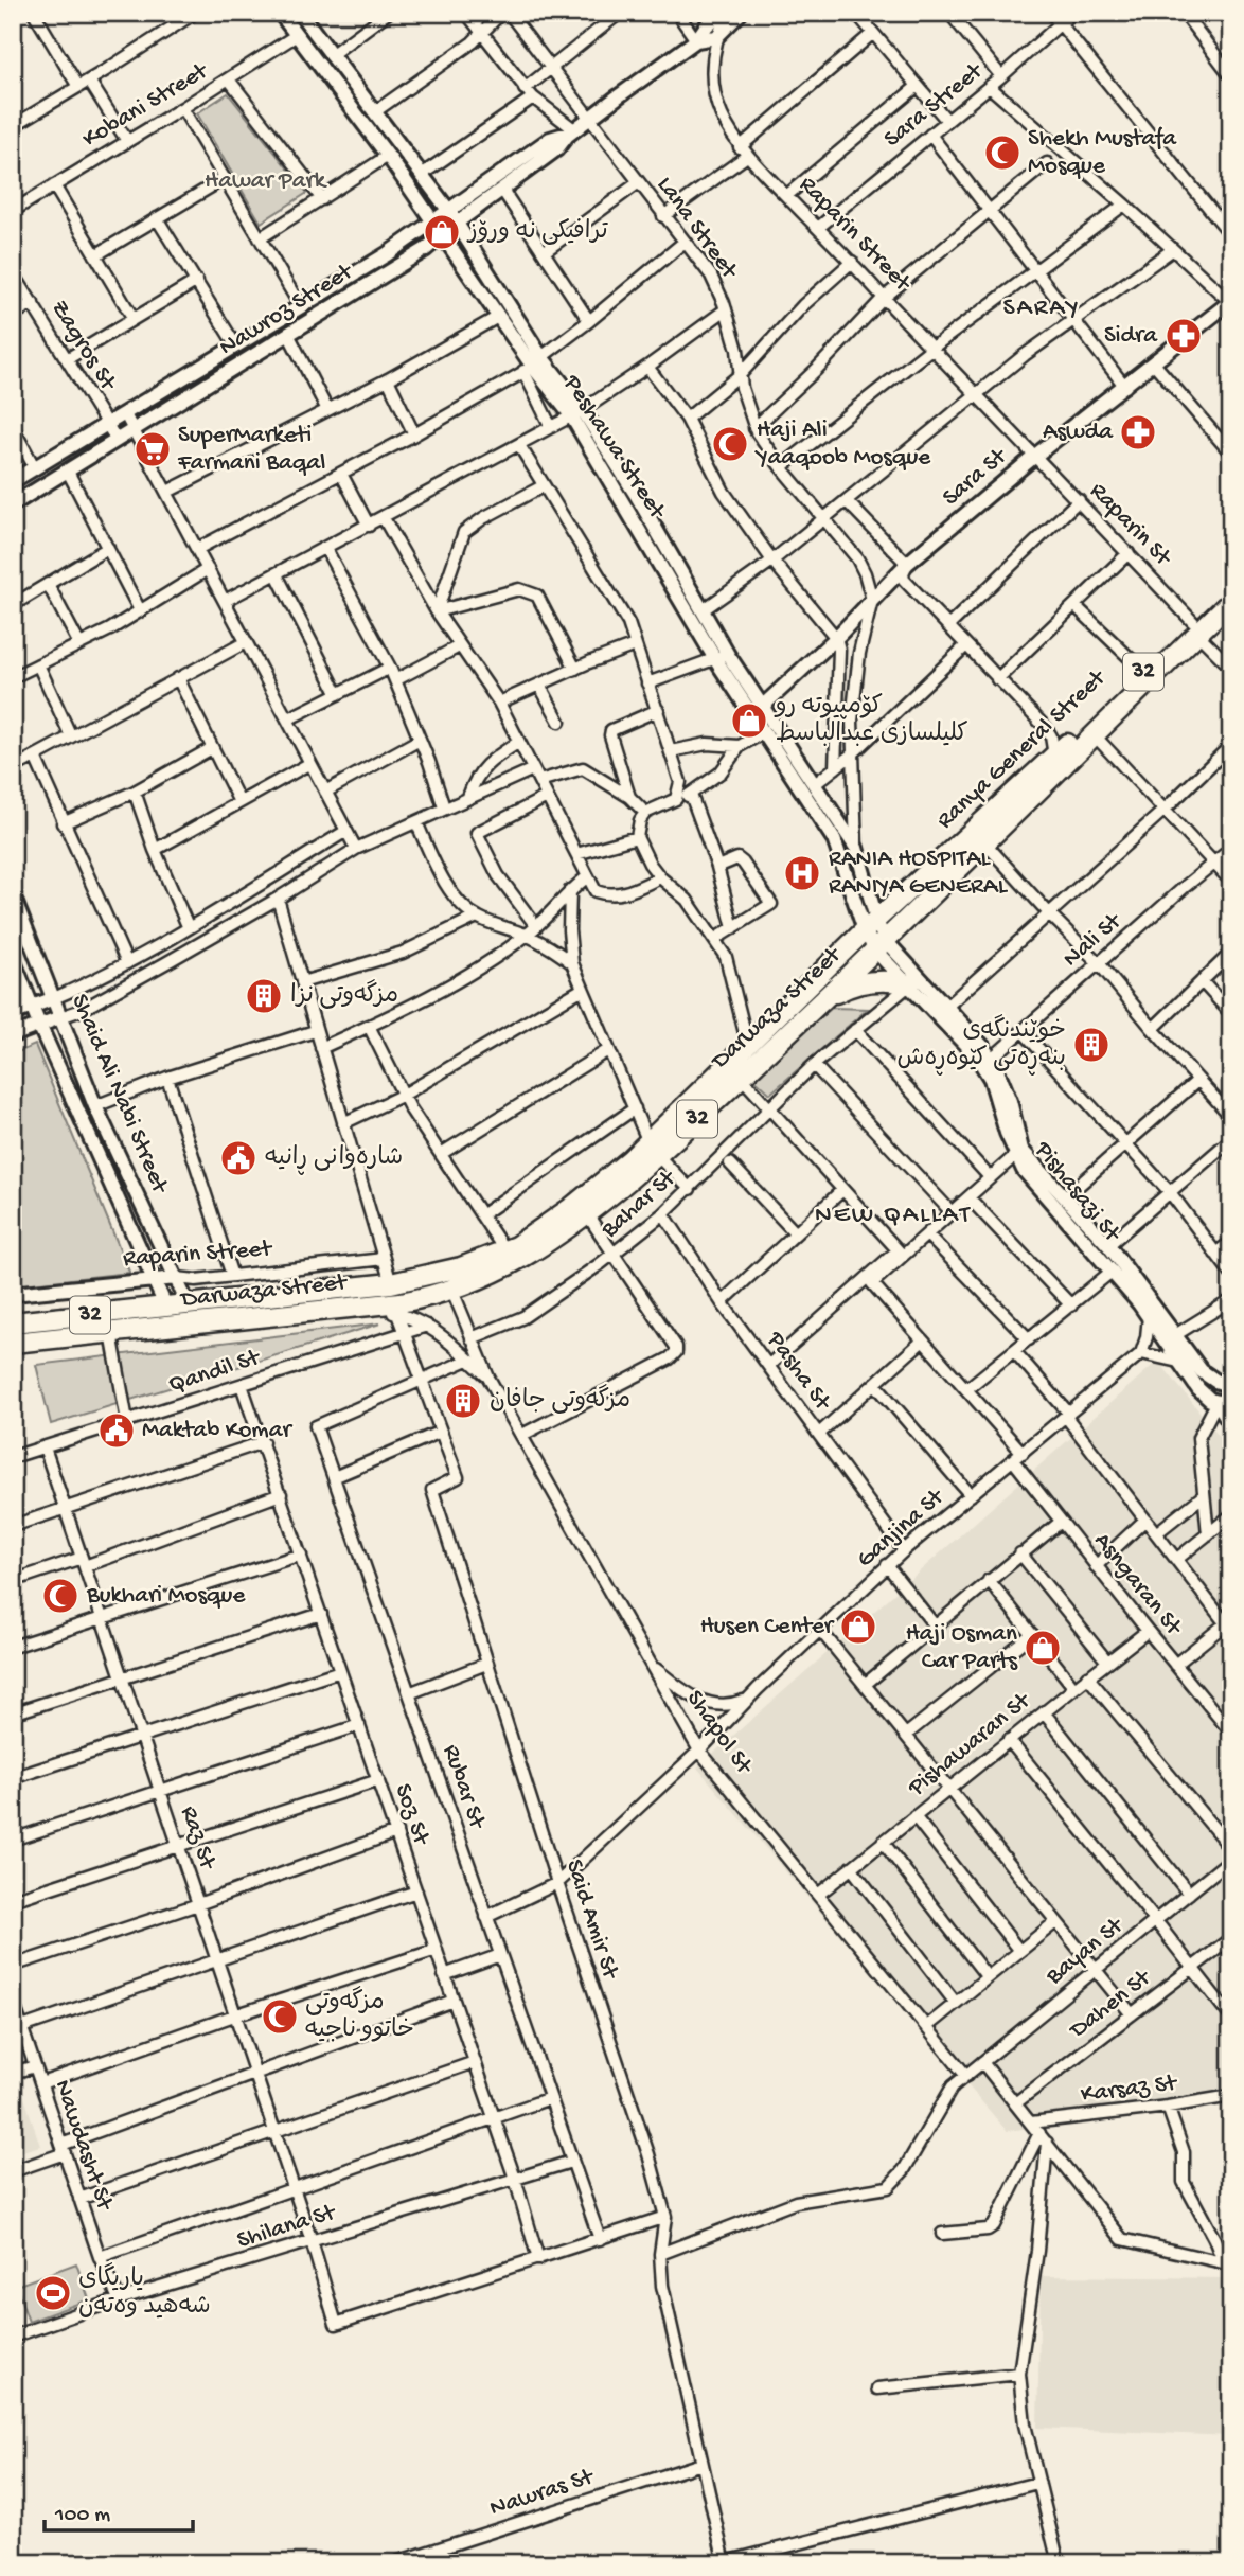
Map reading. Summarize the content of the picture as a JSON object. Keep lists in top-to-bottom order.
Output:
{
  "streets": {
    "highway": ["32", "Ranya General Street", "Darwaza Street"],
    "main road": [
      "Raparin Street",
      "Nawroz Street",
      "Peshawa Street",
      "Sara St",
      "Shaid Ali Nabi Street",
      "Pishasazi St"
    ],
    "street": [
      "Kobani Street",
      "Sara Street",
      "Lana Street",
      "Zagros St",
      "Raparin St",
      "Nali St",
      "Bahar St",
      "Pasha St",
      "Qandil St",
      "Ganjina St",
      "Asngaran St",
      "Shapol St",
      "Pishawaran St",
      "Rubar St",
      "Soz St",
      "Raz St",
      "Said Amir St",
      "Bayan St",
      "Dahen St",
      "Karsaz St",
      "Nawdasht St",
      "Shilana St",
      "Nawras St"
    ]
  },
  "crossings": [
    ["Kobani Street", "Peshawa Street"],
    ["Sara Street", "Raparin Street"],
    ["Lana Street", "Nawroz Street"],
    ["Lana Street", "Sara St"],
    ["Raparin Street", "Nawroz Street"],
    ["Raparin Street", "Sara St"],
    ["Raparin Street", "Raparin St"],
    ["Raparin Street", "Shaid Ali Nabi Street"],
    ["Nawroz Street", "Zagros St"],
    ["Nawroz Street", "Peshawa Street"],
    ["Peshawa Street", "Sara St"],
    ["Peshawa Street", "Ranya General Street"],
    ["Peshawa Street", "Pishasazi St"],
    ["Sara St", "Raparin St"],
    ["Raparin St", "32"],
    ["Raparin St", "Ranya General Street"],
    ["32", "Ranya General Street"],
    ["Ranya General Street", "Darwaza Street"],
    ["Ranya General Street", "Shaid Ali Nabi Street"],
    ["Ranya General Street", "Pishasazi St"],
    ["Nali St", "Pishasazi St"],
    ["Darwaza Street", "Pishasazi St"],
    ["Pishasazi St", "Bahar St"],
    ["Bahar St", "Pasha St"],
    ["Pasha St", "Ganjina St"],
    ["Qandil St", "Soz St"],
    ["Qandil St", "Raz St"],
    ["Qandil St", "Said Amir St"],
    ["Ganjina St", "Asngaran St"],
    ["Ganjina St", "Shapol St"],
    ["Ganjina St", "Rubar St"],
    ["Ganjina St", "Said Amir St"],
    ["Asngaran St", "Pishawaran St"],
    ["Shapol St", "Pishawaran St"],
    ["Shapol St", "Bayan St"],
    ["Rubar St", "Said Amir St"],
    ["Rubar St", "Shilana St"],
    ["Soz St", "Raz St"],
    ["Soz St", "Shilana St"],
    ["Raz St", "Shilana St"],
    ["Said Amir St", "Bayan St"],
    ["Said Amir St", "Nawras St"],
    ["Nawdasht St", "Shilana St"]
  ],
  "districts": ["SARAY", "NEW QALLAT"],
  "parks": ["Hawar Park"],
  "places": {
    "mosque": [
      "Shekh Mustafa Mosque",
      "Haji Ali Yaaqoob Mosque",
      "Bukhari Mosque",
      "مزگەوتی خاتوو ناجیە"
    ],
    "shop": [
      "ترافیکی نه ورۆز",
      "کۆمپیوته رو کلیلسازی عبدالباسط",
      "Husen Center",
      "Haji Osman Car Parts"
    ],
    "pharmacy": ["Sidra", "Aswda"],
    "supermarket": ["SuperMarketi Farmani Baqal"],
    "hospital": ["RANIA HOSPITAL RANIYA GENERAL"],
    "building": ["مزگەوتی نزا", "خوێندنگەی بنەڕەتی کێوەڕەش", "مزگەوتی جافان"],
    "public building": ["شارەوانی ڕانیە", "Maktab Komar"],
    "sports": ["یاریگای شەهید وەتەن"]
  },
  "scale_bar": "100 m"
}
